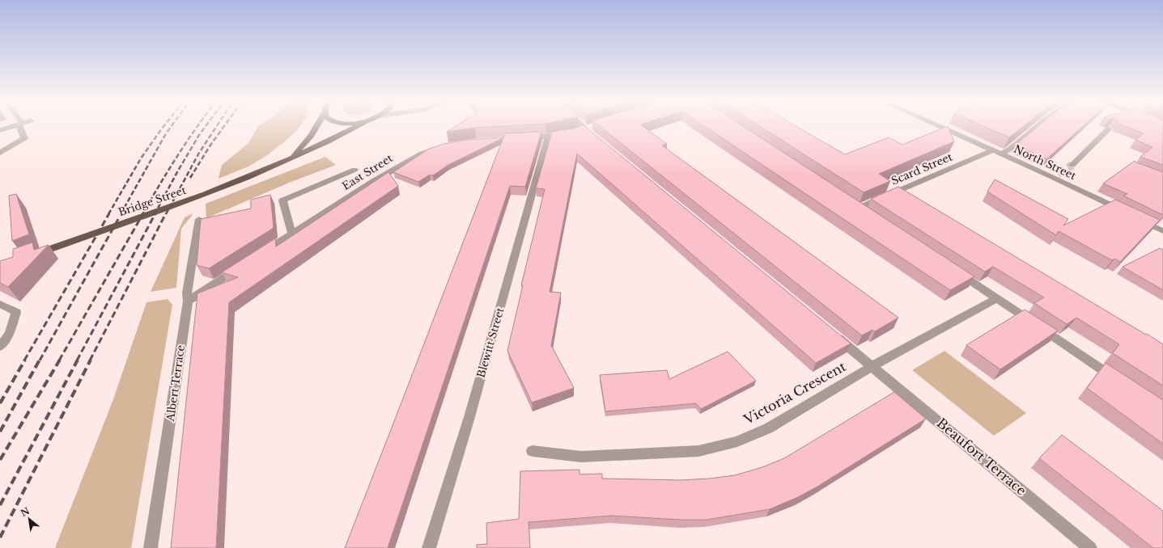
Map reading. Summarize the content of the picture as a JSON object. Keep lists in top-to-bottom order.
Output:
{
  "streets": {
    "main road": ["Bridge Street"],
    "street": [
      "North Street",
      "Scard Street",
      "East Street",
      "Blewitt Street",
      "Albert Terrace",
      "Victoria Crescent",
      "Beaufort Terrace"
    ]
  },
  "crossings": [
    ["North Street", "Scard Street"],
    ["Victoria Crescent", "Beaufort Terrace"]
  ],
  "north": "top left"
}
